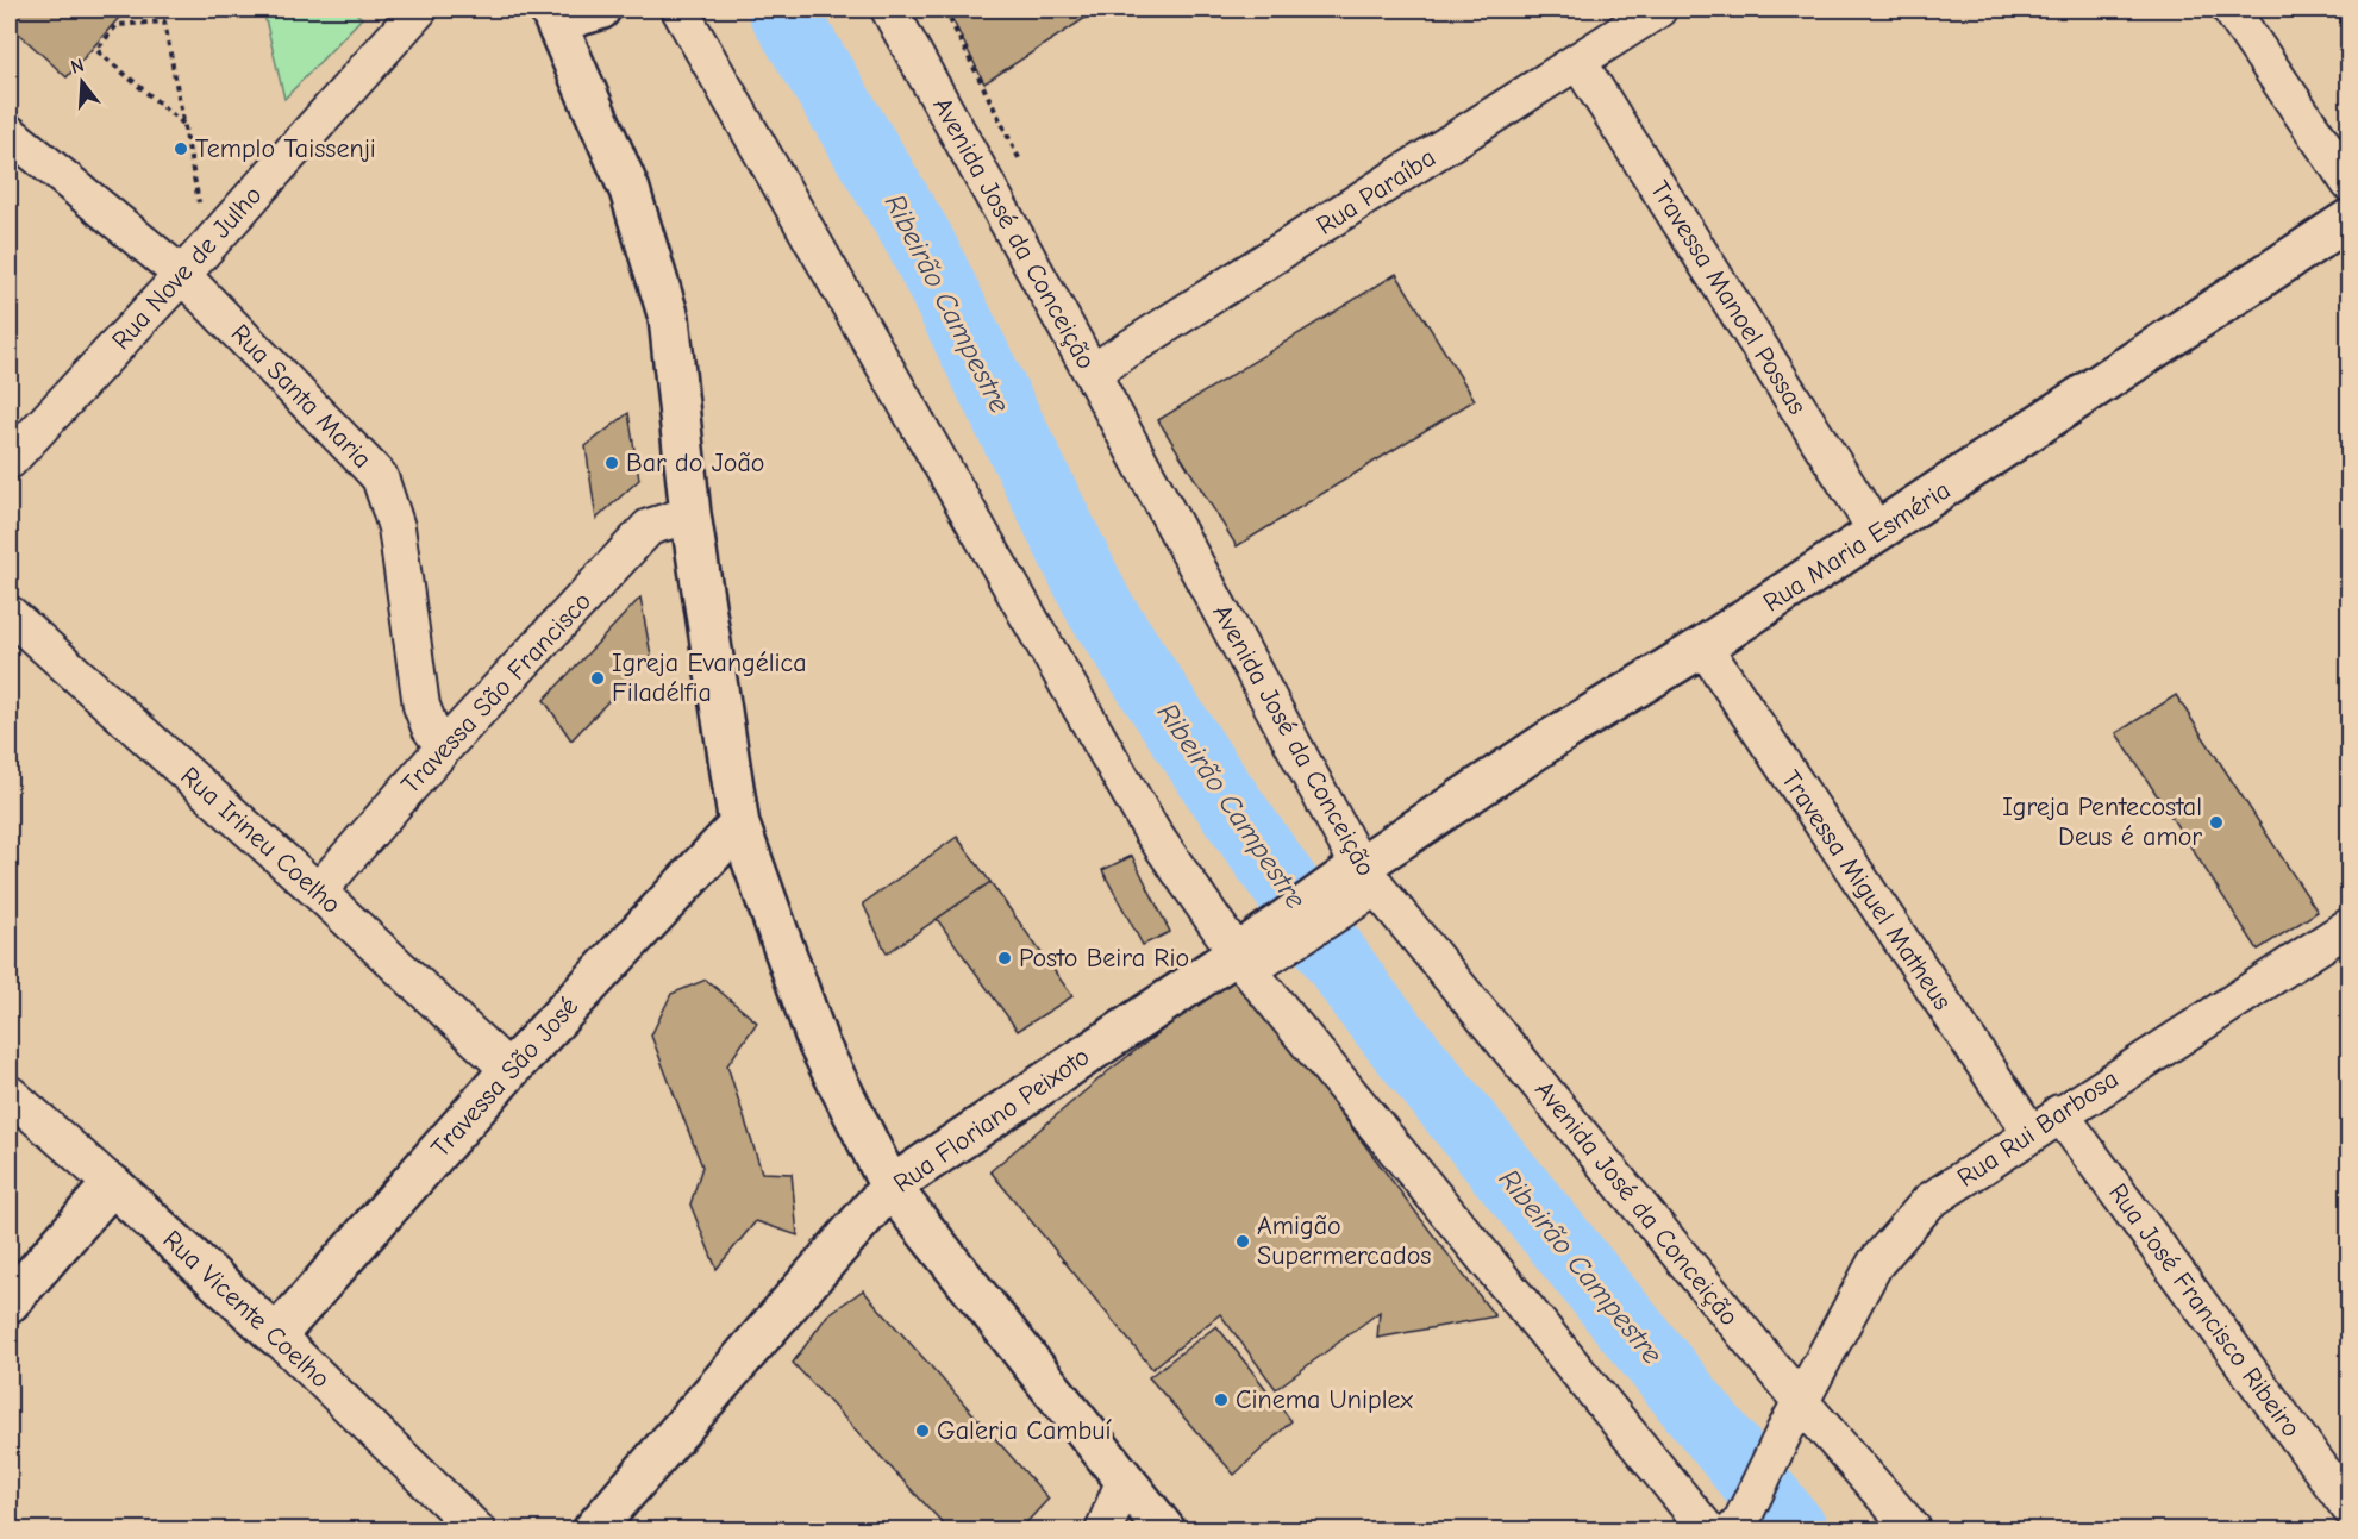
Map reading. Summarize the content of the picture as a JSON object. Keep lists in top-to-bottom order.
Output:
{
  "streets": {
    "main road": [
      "Rua Maria Esméria",
      "Travessa São José",
      "Rua Floriano Peixoto",
      "Rua Vicente Coelho"
    ],
    "street": [
      "Rua Paraíba",
      "Avenida José da Conceição",
      "Rua Nove de Julho",
      "Travessa Manoel Possas",
      "Rua Santa Maria",
      "Travessa São Francisco",
      "Rua Irineu Coelho",
      "Travessa Miguel Matheus",
      "Rua Rui Barbosa",
      "Rua José Francisco Ribeiro"
    ]
  },
  "crossings": [
    ["Rua Paraíba", "Avenida José da Conceição"],
    ["Rua Paraíba", "Travessa Manoel Possas"],
    ["Avenida José da Conceição", "Rua Maria Esméria"],
    ["Avenida José da Conceição", "Rua Floriano Peixoto"],
    ["Avenida José da Conceição", "Rua Rui Barbosa"],
    ["Rua Nove de Julho", "Rua Santa Maria"],
    ["Travessa Manoel Possas", "Rua Maria Esméria"],
    ["Rua Santa Maria", "Travessa São Francisco"],
    ["Rua Maria Esméria", "Travessa Miguel Matheus"],
    ["Rua Maria Esméria", "Rua Floriano Peixoto"],
    ["Travessa São Francisco", "Rua Irineu Coelho"],
    ["Rua Irineu Coelho", "Travessa São José"],
    ["Travessa Miguel Matheus", "Rua Rui Barbosa"],
    ["Travessa São José", "Rua Vicente Coelho"],
    ["Rua Rui Barbosa", "Rua José Francisco Ribeiro"]
  ],
  "water": ["Ribeirão Campestre"],
  "places": [
    "Templo Taissenji",
    "Bar do João",
    "Igreja Evangélica Filadélfia",
    "Igreja Pentecostal Deus é amor",
    "Posto Beira Rio",
    "Amigão Supermercados",
    "Cinema Uniplex",
    "Galeria Cambuí"
  ],
  "north": "top"
}
